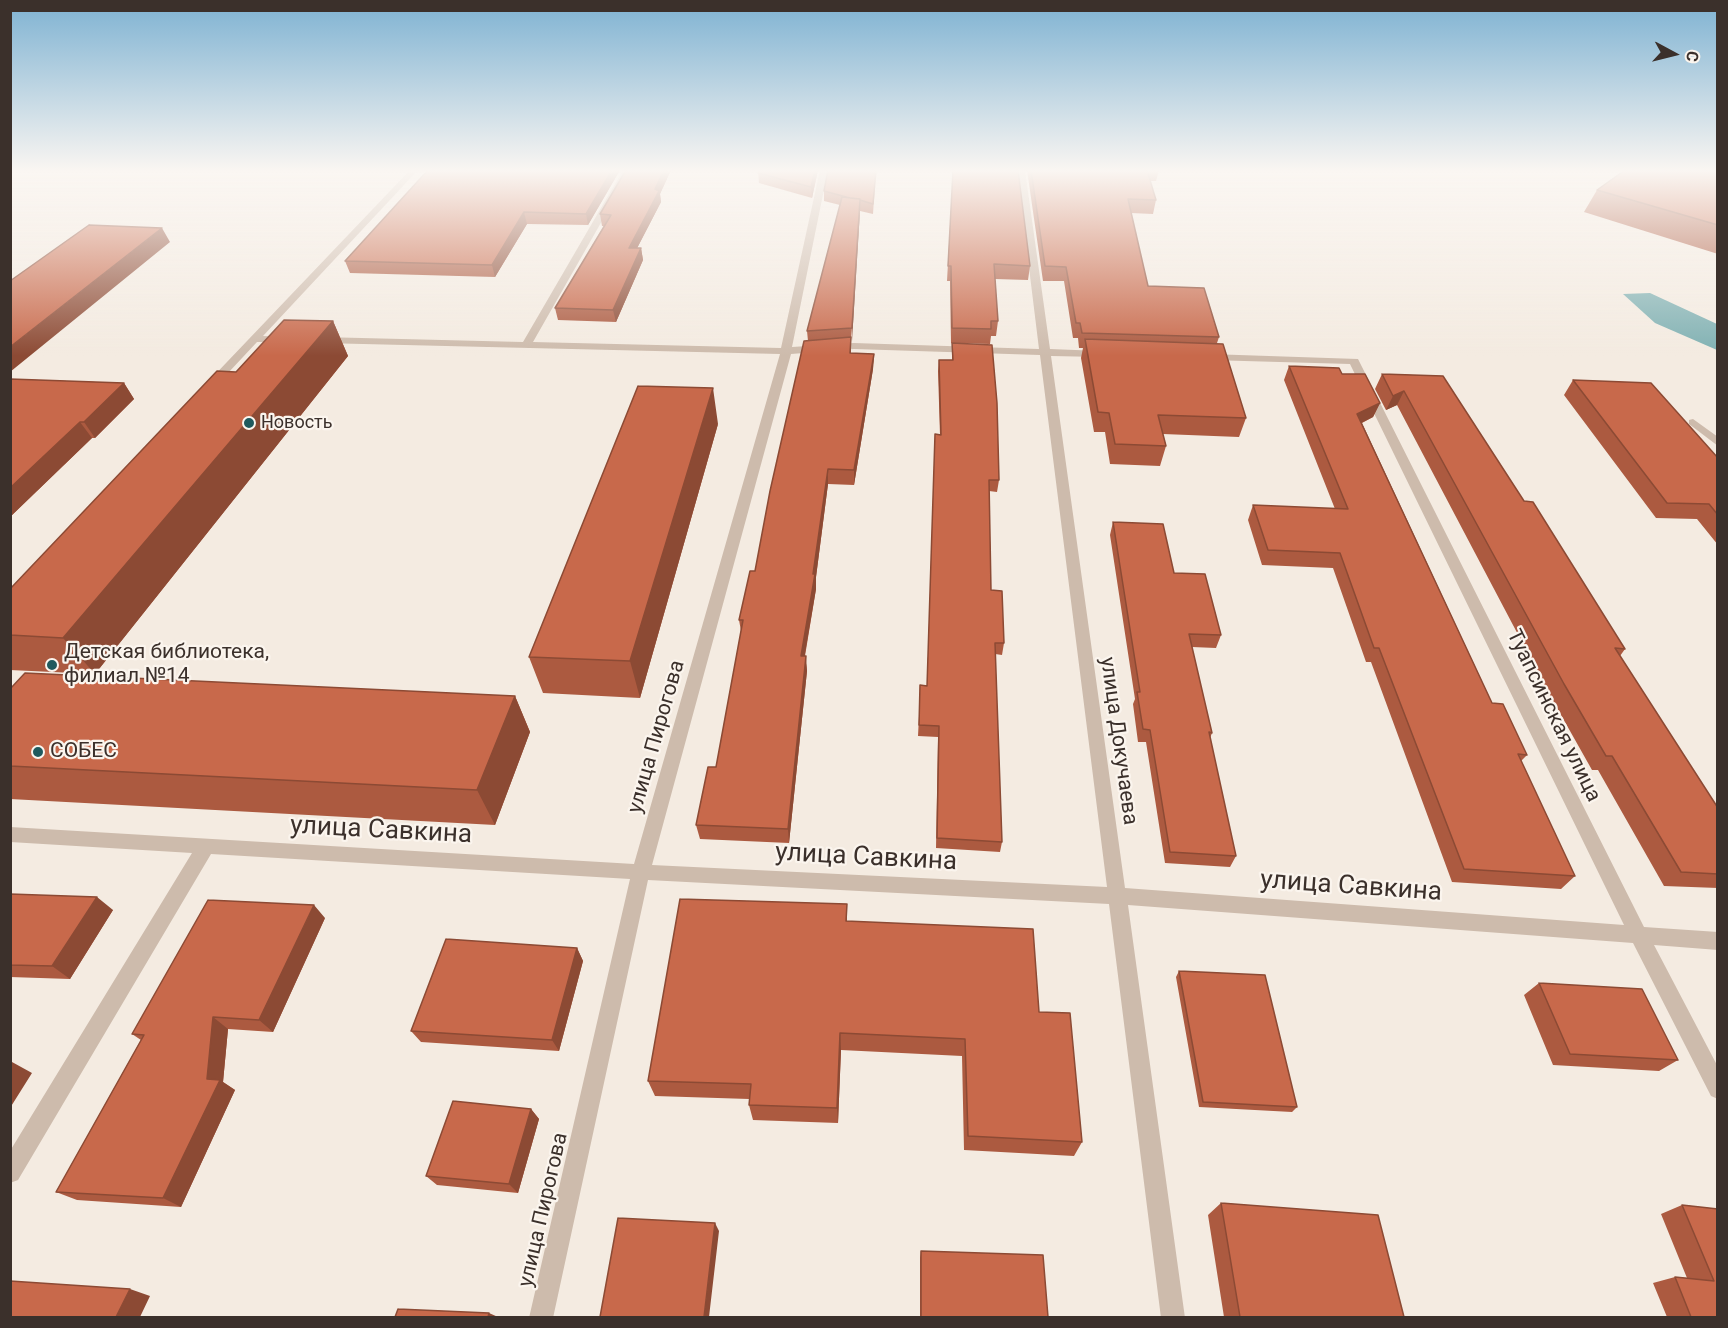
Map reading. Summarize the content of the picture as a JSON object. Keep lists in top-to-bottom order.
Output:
{
  "streets": {
    "street": [
      "Туапсинская улица",
      "улица Пирогова",
      "улица Докучаева",
      "улица Савкина"
    ]
  },
  "crossings": [
    ["Туапсинская улица", "улица Савкина"],
    ["улица Пирогова", "улица Савкина"],
    ["улица Докучаева", "улица Савкина"]
  ],
  "places": ["Новость", "Детская библиотека, филиал №14", "СОБЕС"],
  "north": "right"
}
